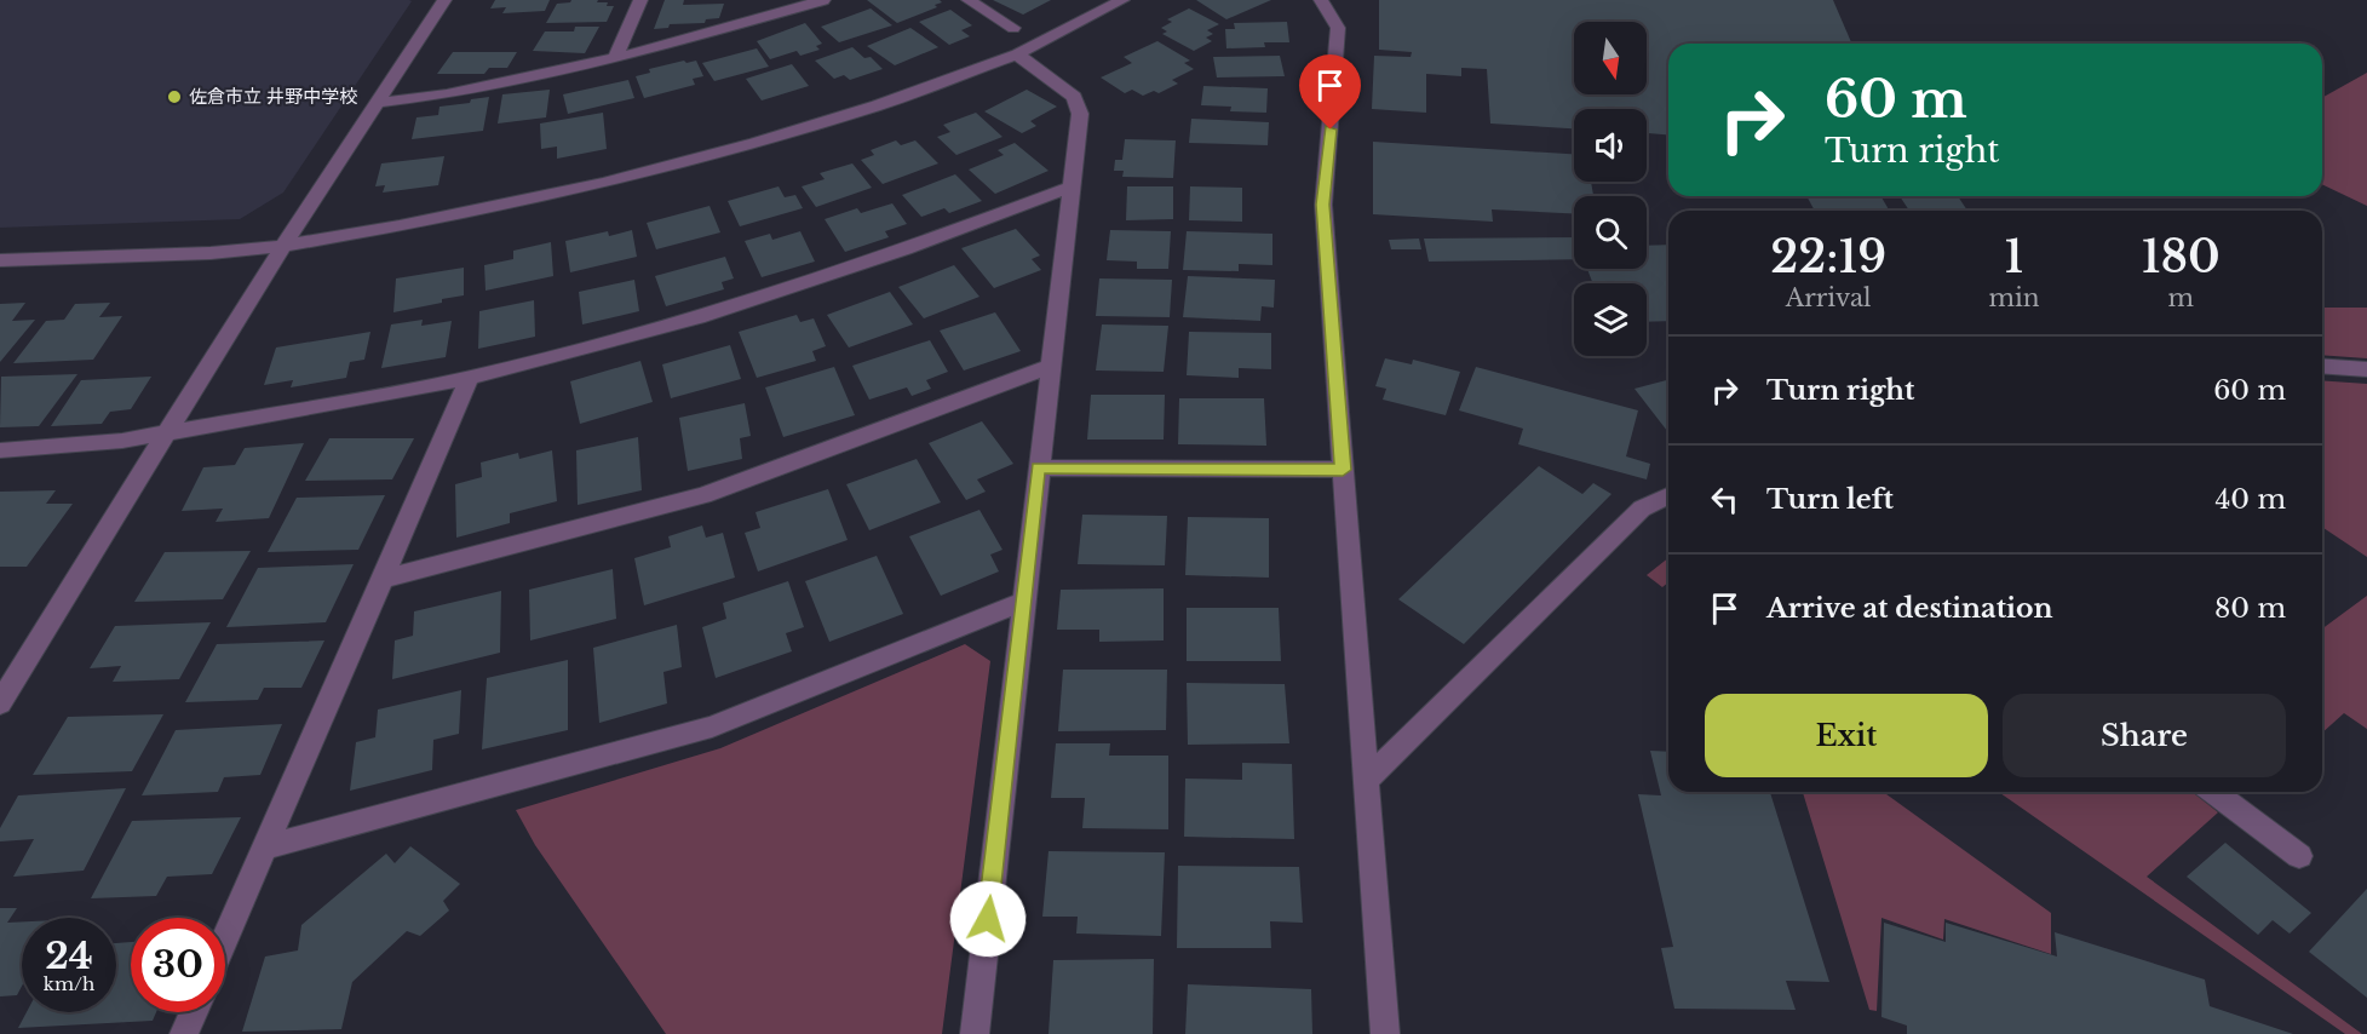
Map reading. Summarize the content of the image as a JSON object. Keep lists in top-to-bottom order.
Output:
{
  "places": ["佐倉市立 井野中学校"],
  "north": "bottom",
  "page": {
    "turn": ["60 m", "Turn right"],
    "eta": [
      "22:19",
      "Arrival",
      "1",
      "min",
      "180",
      "m"
    ],
    "list": [
      {
        "name": "Turn right",
        "value": "60 m"
      },
      {
        "name": "Turn left",
        "value": "40 m"
      },
      {
        "name": "Arrive at destination",
        "value": "80 m"
      }
    ],
    "buttons": ["Exit", "Share"],
    "speed": "24 km/h",
    "limit": "30"
  }
}
